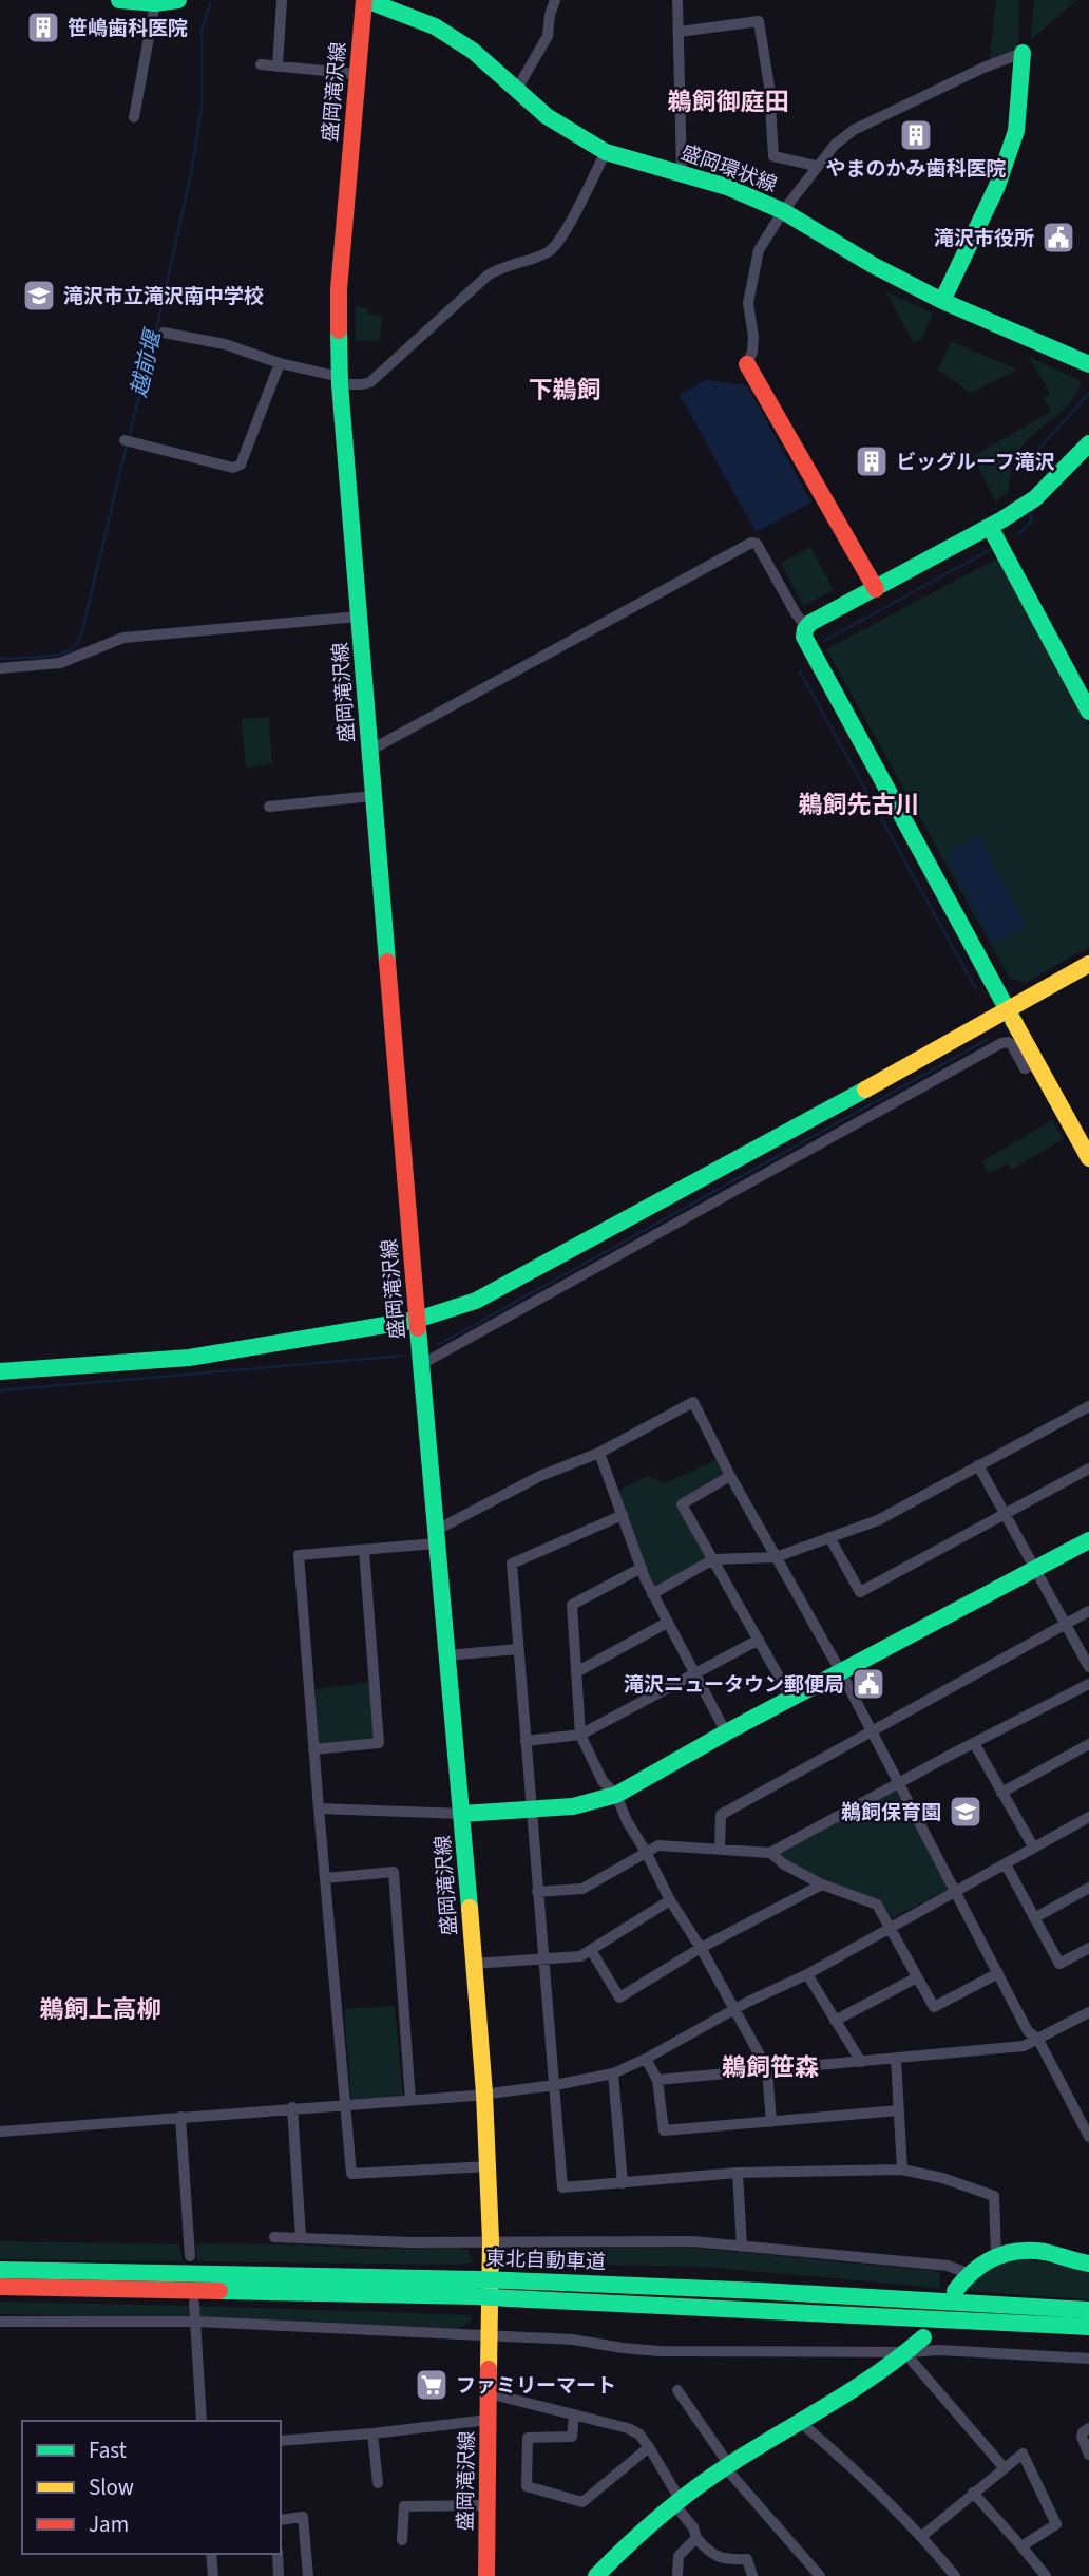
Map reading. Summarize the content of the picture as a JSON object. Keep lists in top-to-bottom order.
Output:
{
  "streets": {
    "main road": ["盛岡滝沢線", "盛岡環状線", "東北自動車道"]
  },
  "crossings": [
    ["盛岡滝沢線", "盛岡環状線"]
  ],
  "districts": [
    "鵜飼御庭田",
    "下鵜飼",
    "鵜飼先古川",
    "鵜飼上高柳",
    "鵜飼笹森"
  ],
  "water": ["越前堰"],
  "places": {
    "building": ["笹嶋歯科医院", "やまのかみ歯科医院", "ビッグルーフ滝沢"],
    "public building": ["滝沢市役所", "滝沢ニュータウン郵便局"],
    "school or university": ["滝沢市立滝沢南中学校", "鵜飼保育園"],
    "supermarket": ["ファミリーマート"]
  },
  "legend": ["Fast", "Slow", "Jam"]
}
